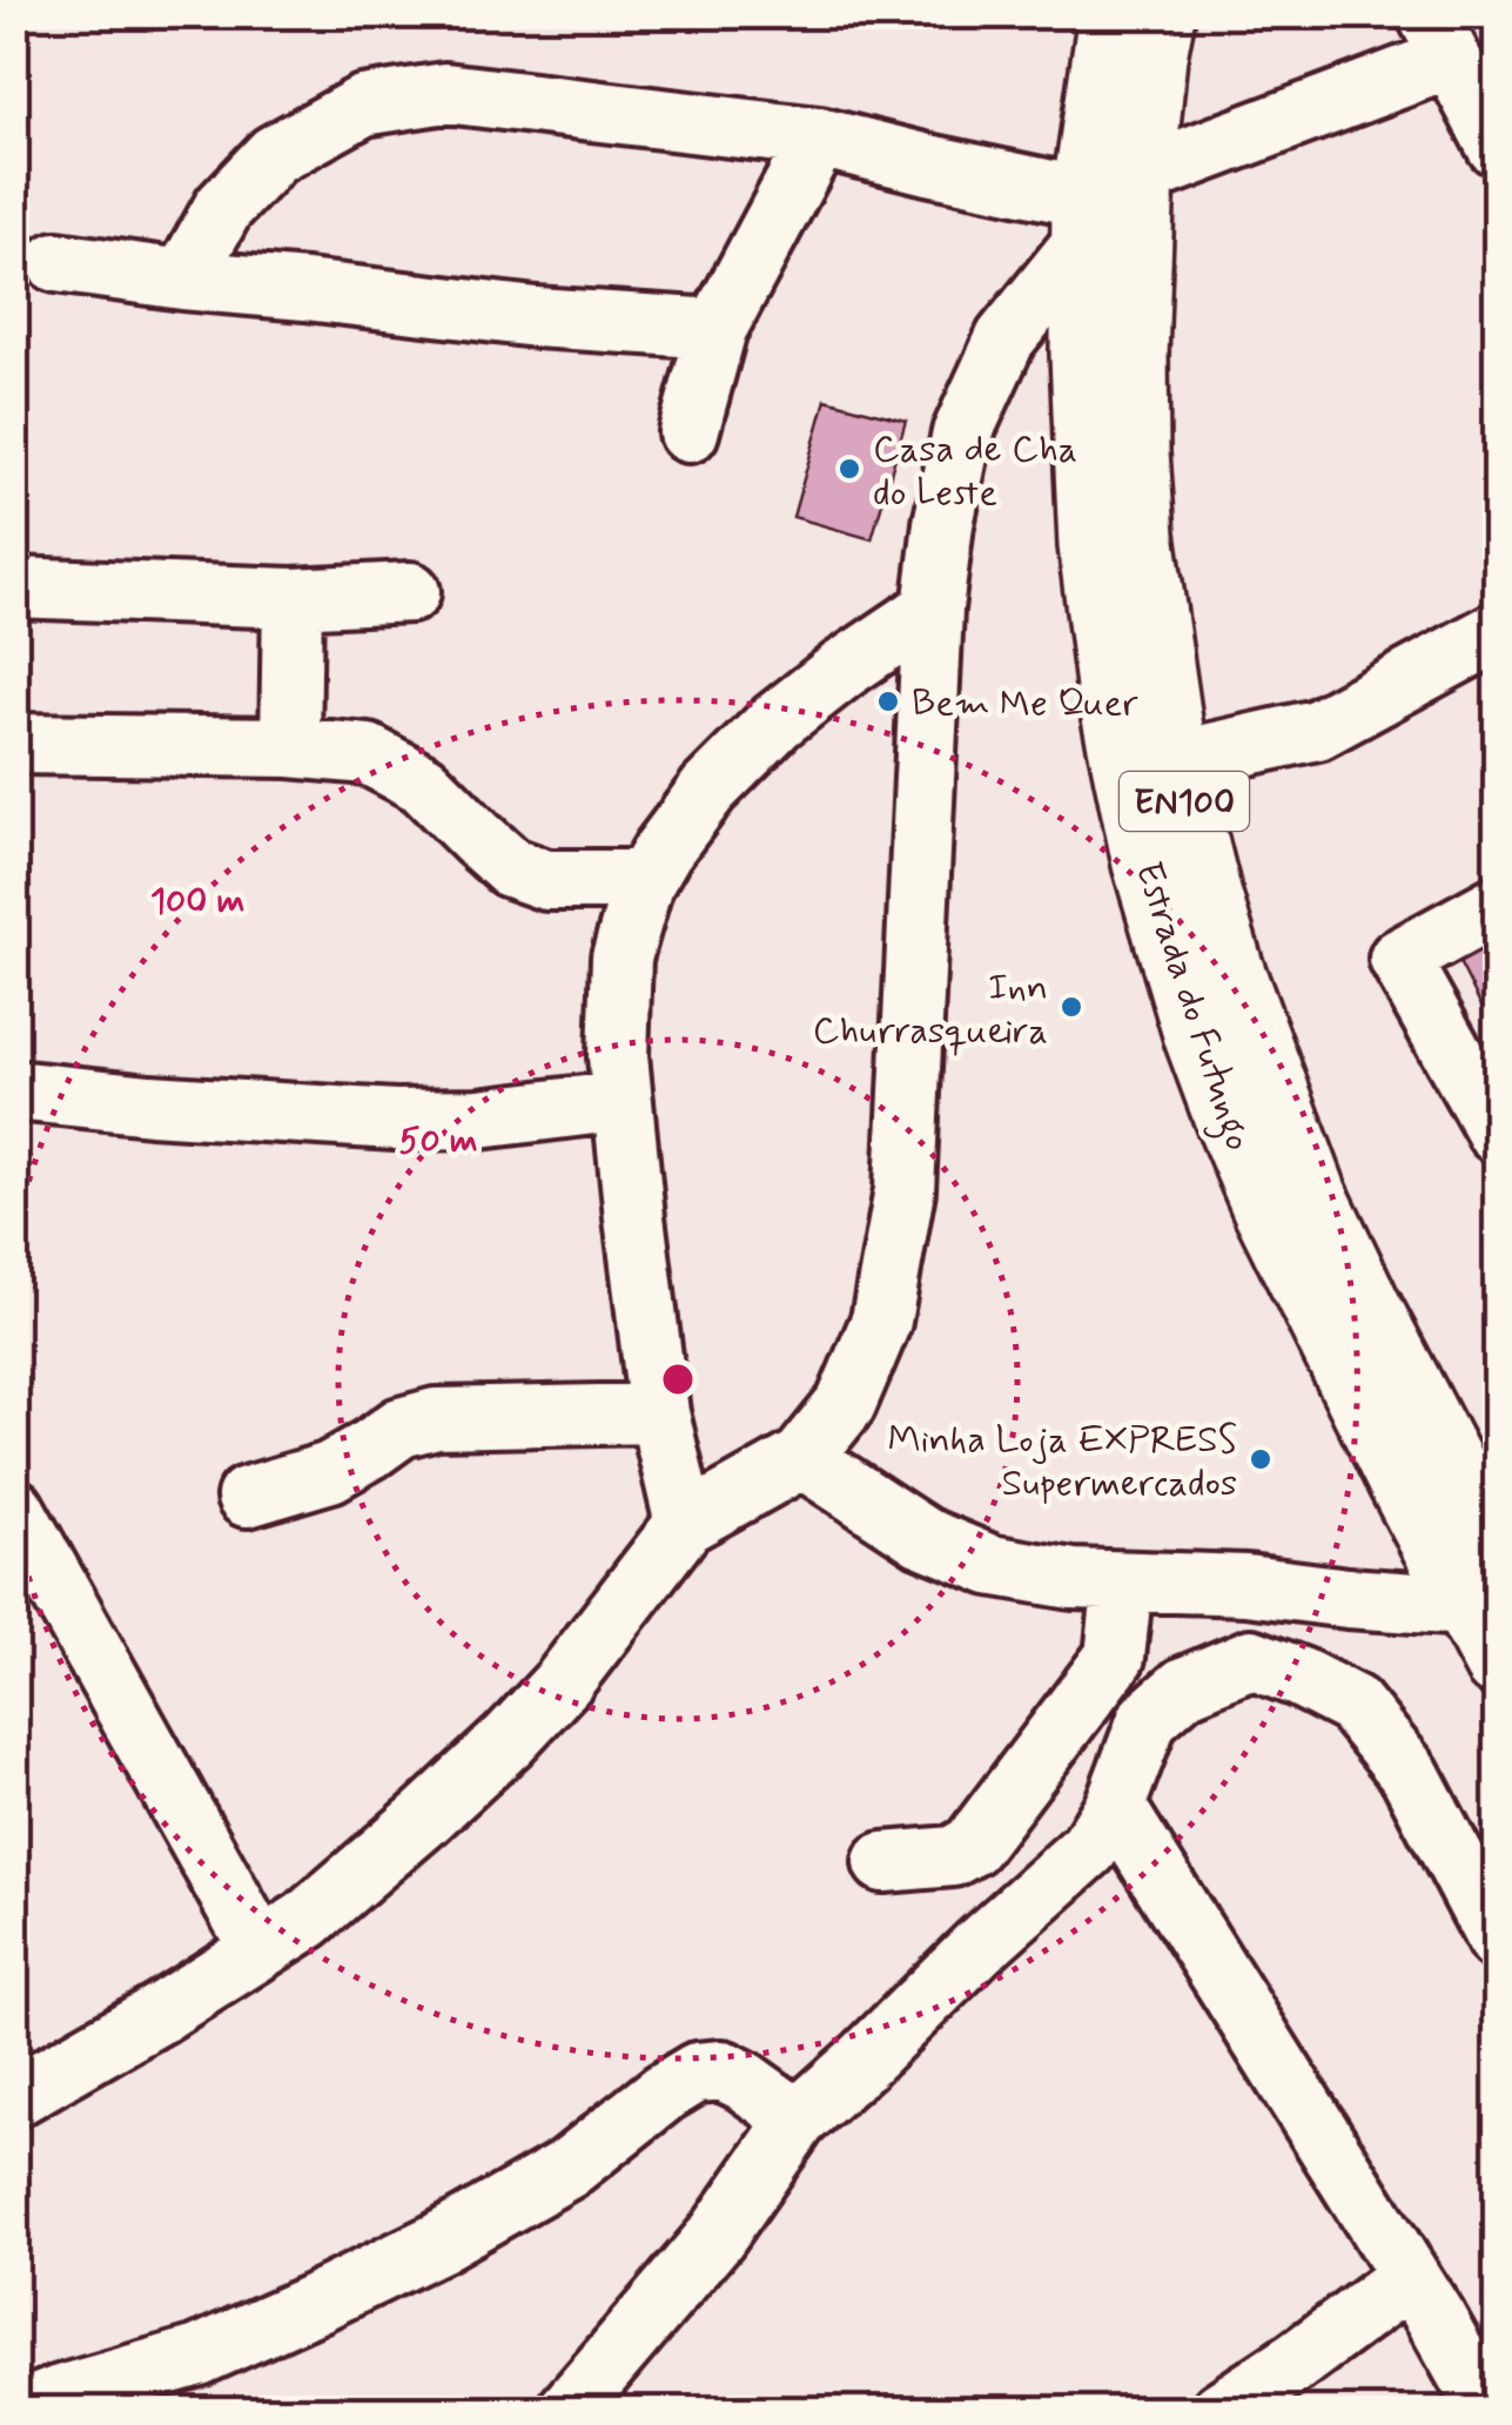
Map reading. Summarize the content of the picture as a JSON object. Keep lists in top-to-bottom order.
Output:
{
  "streets": {
    "main road": ["EN100", "Estrada do Futungo"]
  },
  "places": [
    "Casa de Cha do Leste",
    "Bem Me Quer",
    "Inn Churrasqueira",
    "Minha Loja EXPRESS Supermercados"
  ],
  "rings": ["100 m", "50 m"]
}
